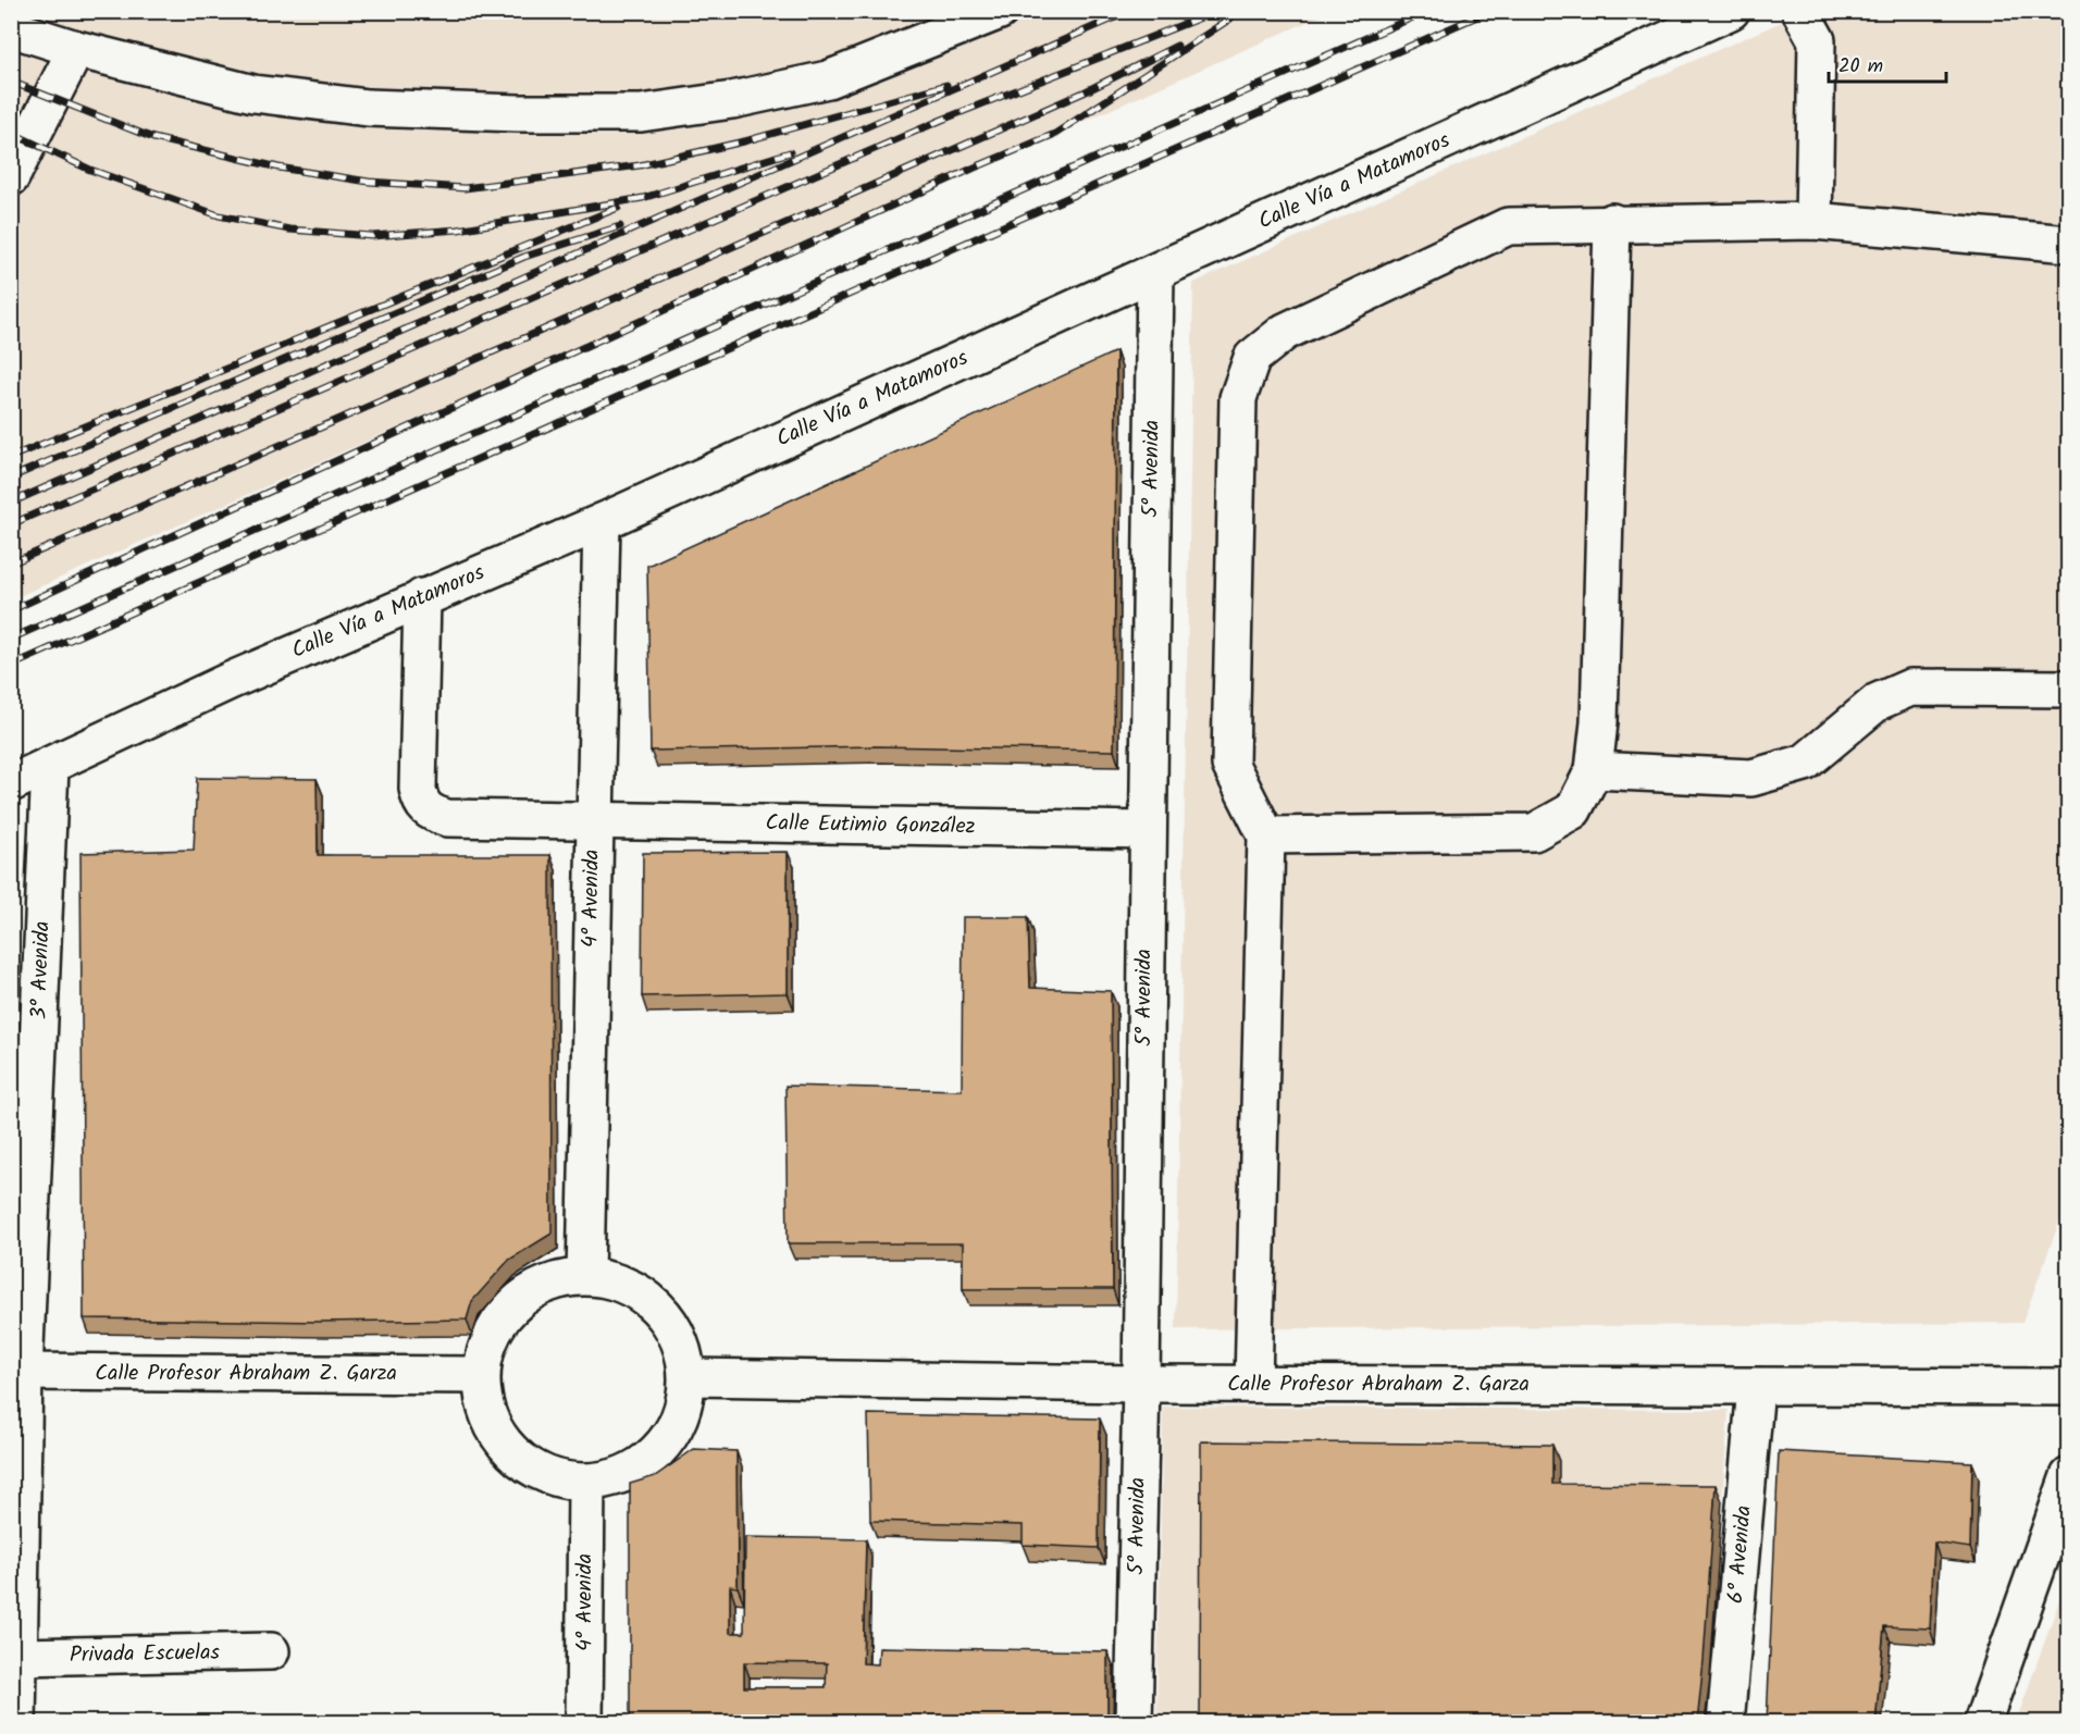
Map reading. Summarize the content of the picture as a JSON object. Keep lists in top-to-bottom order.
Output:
{
  "streets": {
    "street": [
      "Calle Vía a Matamoros",
      "5° Avenida",
      "Calle Eutimio González",
      "4° Avenida",
      "3° Avenida",
      "Calle Profesor Abraham Z. Garza",
      "6° Avenida",
      "Privada Escuelas"
    ]
  },
  "crossings": [
    ["Calle Vía a Matamoros", "5° Avenida"],
    ["Calle Vía a Matamoros", "Calle Eutimio González"],
    ["Calle Vía a Matamoros", "4° Avenida"],
    ["Calle Vía a Matamoros", "3° Avenida"],
    ["5° Avenida", "Calle Eutimio González"],
    ["5° Avenida", "Calle Profesor Abraham Z. Garza"],
    ["Calle Eutimio González", "4° Avenida"],
    ["4° Avenida", "Calle Profesor Abraham Z. Garza"],
    ["3° Avenida", "Calle Profesor Abraham Z. Garza"],
    ["3° Avenida", "Privada Escuelas"],
    ["Calle Profesor Abraham Z. Garza", "6° Avenida"]
  ],
  "scale_bar": "20 m"
}
